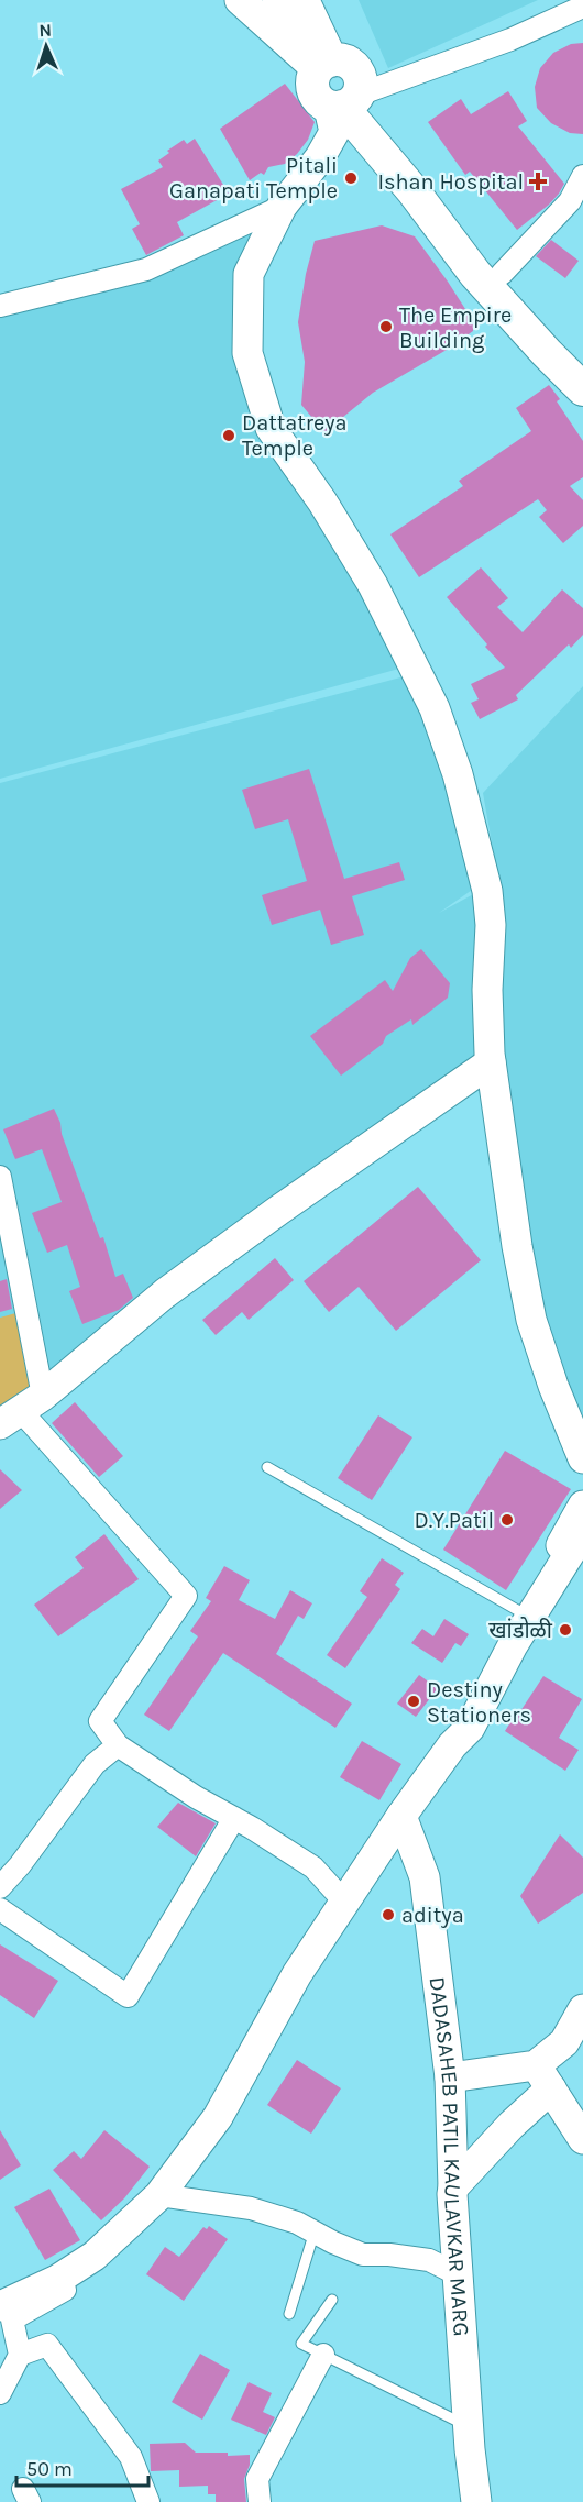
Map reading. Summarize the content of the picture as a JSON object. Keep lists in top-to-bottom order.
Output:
{
  "streets": {
    "street": ["DADASAHEB PATIL KAULAVKAR MARG"]
  },
  "places": {
    "other": [
      "Pitali Ganapati Temple",
      "The Empire Building",
      "Dattatreya Temple",
      "D.Y.Patil",
      "खांडोळी",
      "Destiny Stationers",
      "aditya"
    ],
    "health": ["Ishan Hospital"]
  },
  "scale_bar": "50 m",
  "north": "top"
}
